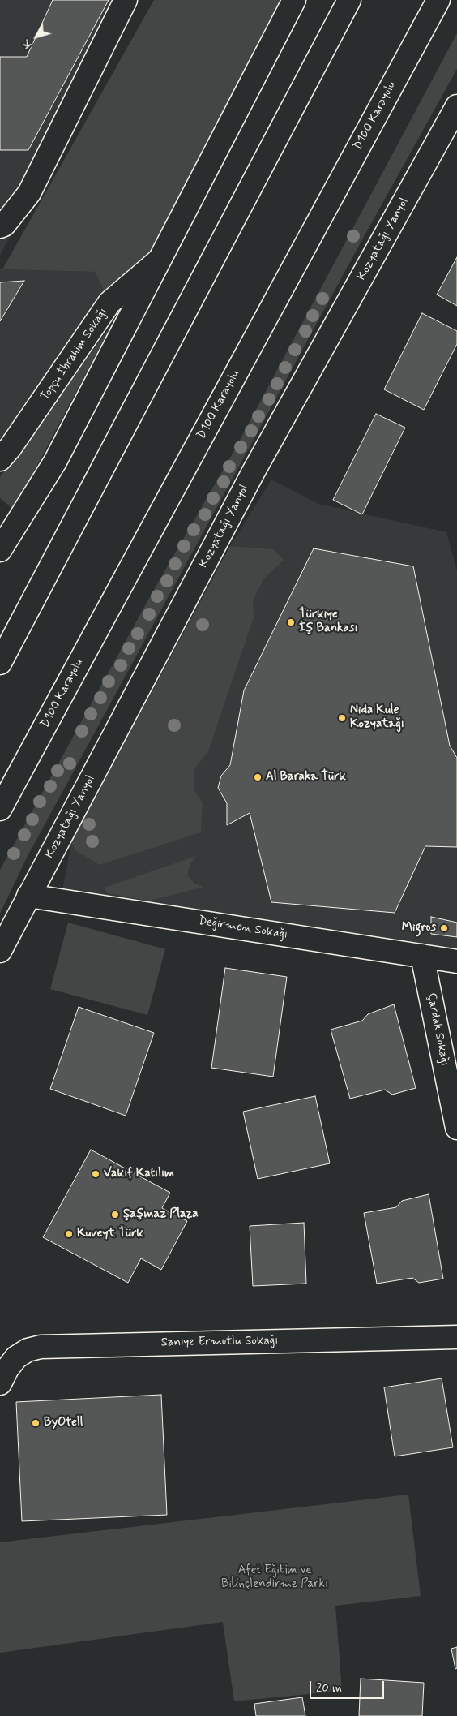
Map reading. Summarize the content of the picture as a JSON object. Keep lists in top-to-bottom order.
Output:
{
  "streets": {
    "main road": [
      "D100 Karayolu",
      "Kozyatağı Yanyol",
      "Topçu İbrahim Sokağı",
      "Değirmen Sokağı",
      "Çardak Sokağı",
      "Saniye Ermutlu Sokağı"
    ]
  },
  "crossings": [
    ["Kozyatağı Yanyol", "Değirmen Sokağı"],
    ["Değirmen Sokağı", "Çardak Sokağı"]
  ],
  "parks": ["Afet Eğitim ve Bilinçlendirme Parkı"],
  "places": [
    "Türkiye İş Bankası",
    "Nida Kule Kozyatağı",
    "Al Baraka Türk",
    "Migros",
    "Vakıf Katılım",
    "Şaşmaz Plaza",
    "Kuveyt Türk",
    "ByOtell"
  ],
  "scale_bar": "20 m",
  "north": "bottom left"
}
